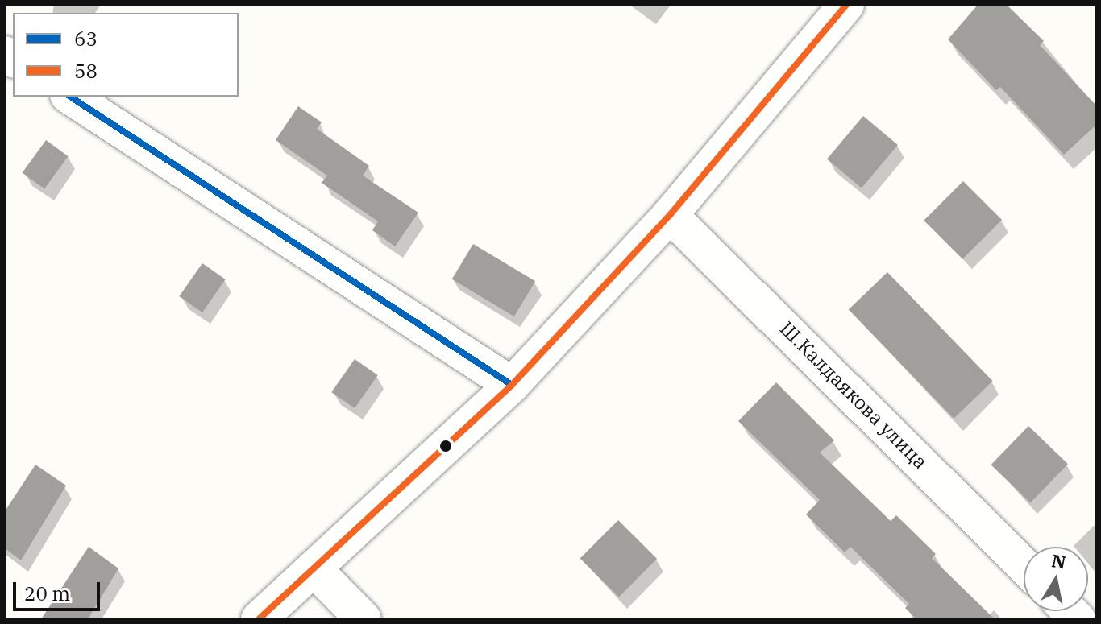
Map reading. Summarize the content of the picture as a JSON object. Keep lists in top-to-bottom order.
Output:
{
  "streets": {
    "street": ["Ш.Калдаякова улица"]
  },
  "lines": ["transit line 58", "transit line 63"],
  "legend": ["63", "58"],
  "scale_bar": "20 m",
  "north": "top"
}
